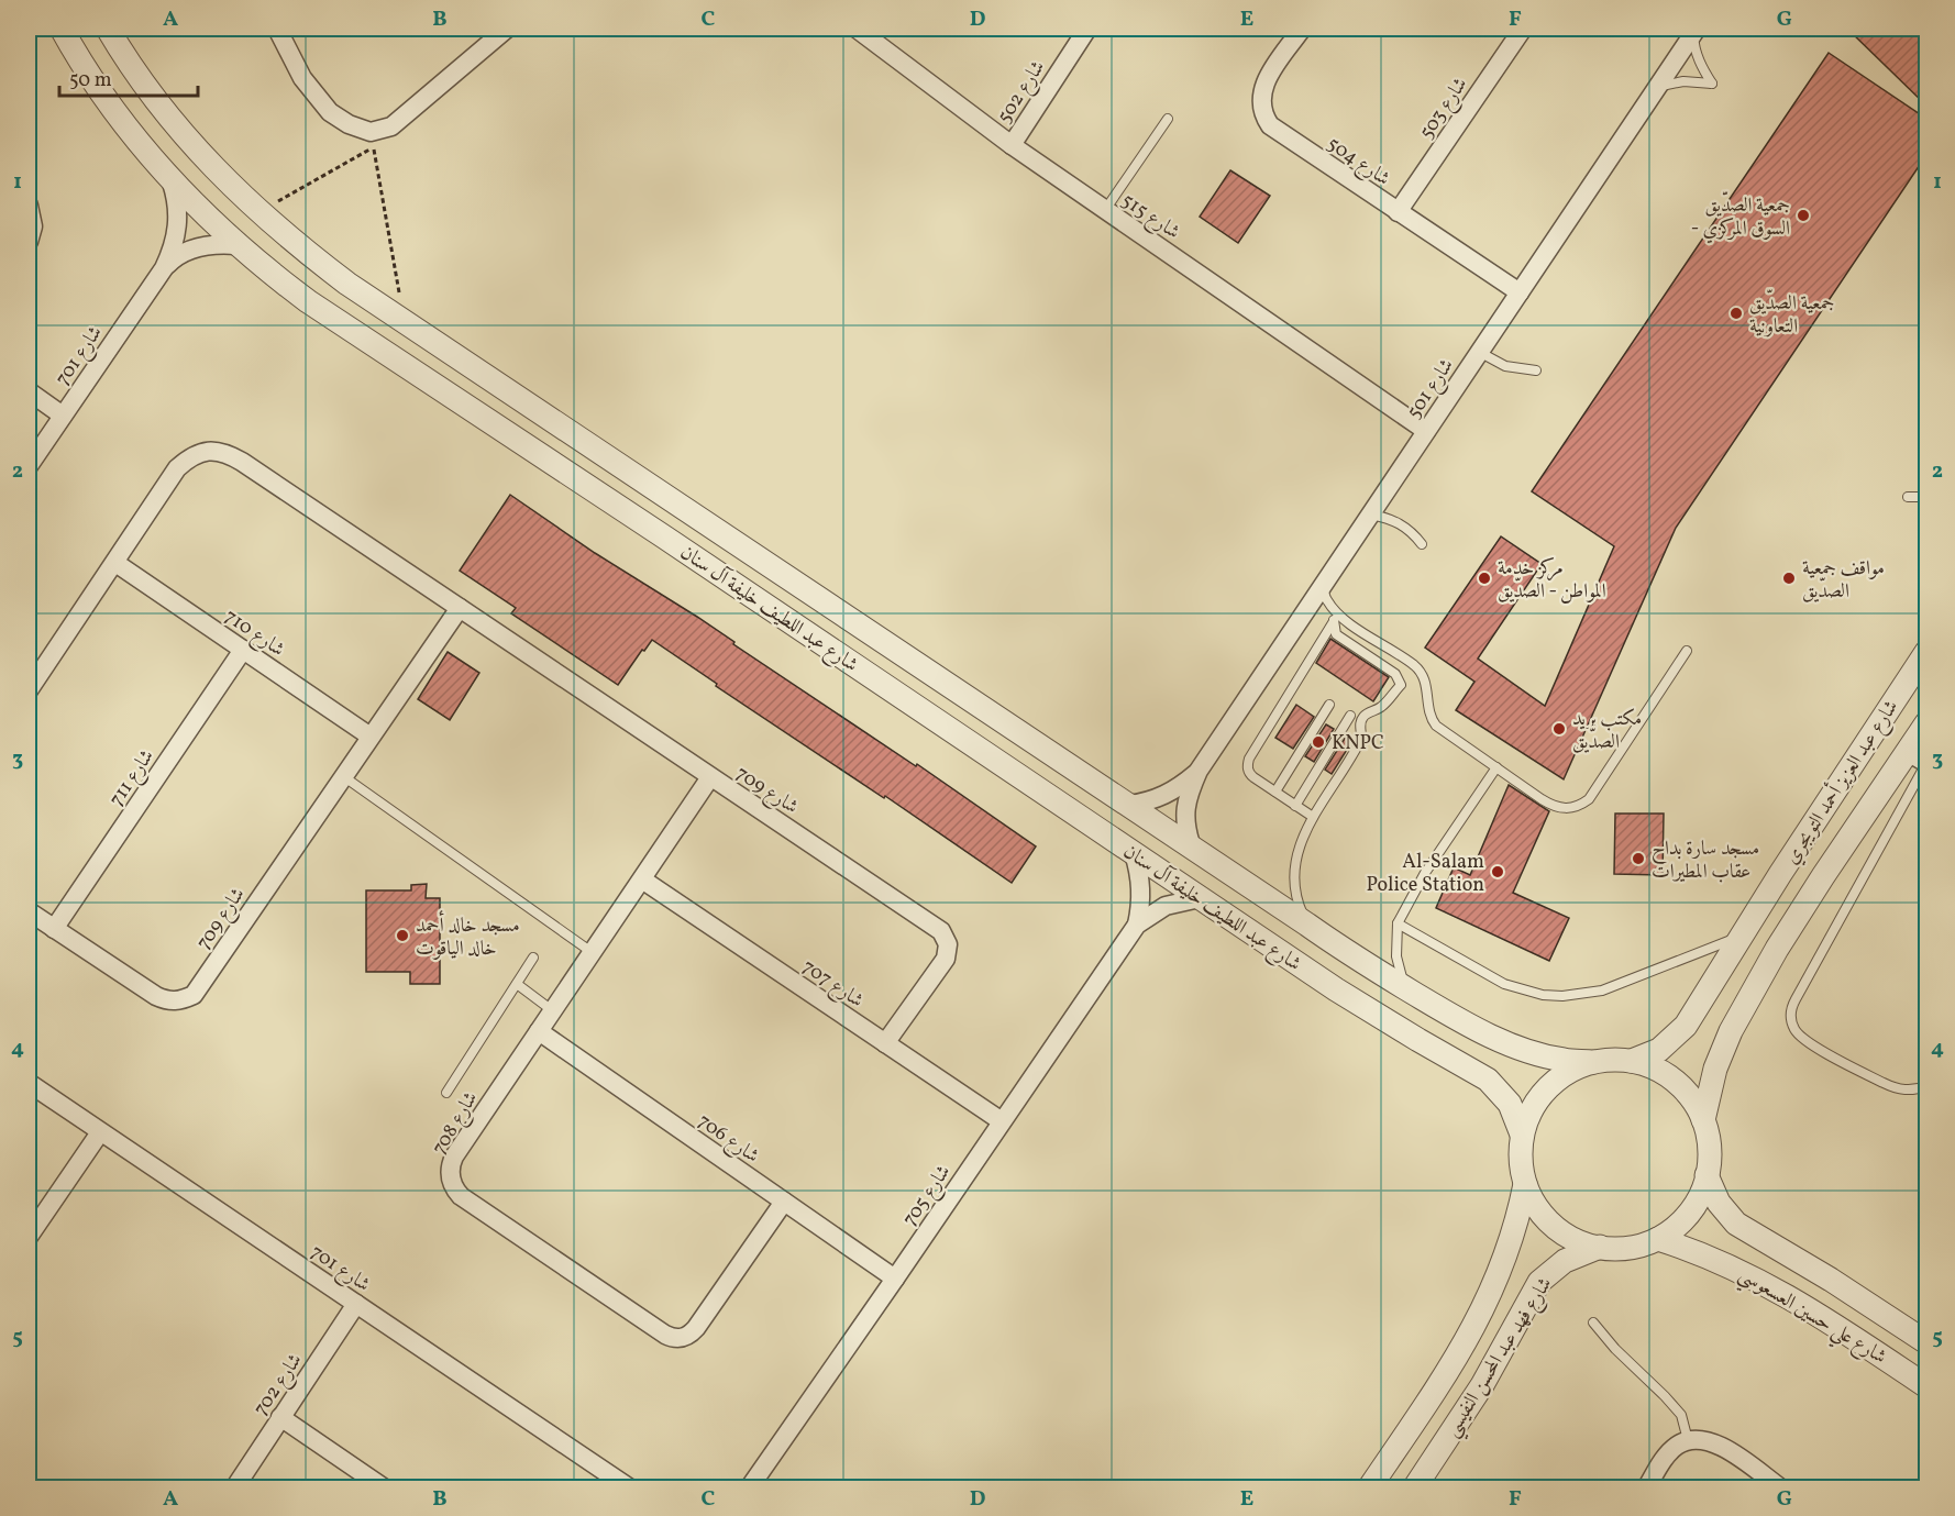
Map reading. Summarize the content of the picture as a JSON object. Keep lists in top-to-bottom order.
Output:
{
  "streets": {
    "street": [
      "شارع 502",
      "شارع 503",
      "شارع 504",
      "شارع 515",
      "شارع 701",
      "شارع 501",
      "شارع عبد اللطيف خليفة آل سنان",
      "شارع 710",
      "شارع 711",
      "شارع عبد العزيز أحمد التويجري",
      "شارع 709",
      "شارع 707",
      "شارع 708",
      "شارع 706",
      "شارع 705",
      "شارع علي حسين العسعوسي",
      "شارع فهد عبد المحسن النفيسي",
      "شارع 702"
    ]
  },
  "crossings": [
    ["شارع 502", "شارع 515"],
    ["شارع 503", "شارع 504"],
    ["شارع 504", "شارع 501"],
    ["شارع 515", "شارع 501"],
    ["شارع 701", "شارع عبد اللطيف خليفة آل سنان"],
    ["شارع 701", "شارع 702"],
    ["شارع 501", "شارع عبد اللطيف خليفة آل سنان"],
    ["شارع عبد اللطيف خليفة آل سنان", "شارع عبد العزيز أحمد التويجري"],
    ["شارع عبد اللطيف خليفة آل سنان", "شارع 705"],
    ["شارع عبد اللطيف خليفة آل سنان", "شارع علي حسين العسعوسي"],
    ["شارع عبد اللطيف خليفة آل سنان", "شارع فهد عبد المحسن النفيسي"],
    ["شارع 710", "شارع 711"],
    ["شارع 710", "شارع 709"],
    ["شارع 711", "شارع 709"],
    ["شارع عبد العزيز أحمد التويجري", "شارع علي حسين العسعوسي"],
    ["شارع عبد العزيز أحمد التويجري", "شارع فهد عبد المحسن النفيسي"],
    ["شارع 709", "شارع 707"],
    ["شارع 709", "شارع 708"],
    ["شارع 707", "شارع 708"],
    ["شارع 707", "شارع 705"],
    ["شارع 708", "شارع 706"],
    ["شارع 706", "شارع 705"],
    ["شارع علي حسين العسعوسي", "شارع فهد عبد المحسن النفيسي"]
  ],
  "places": [
    "جمعية الصدّيق - السوق المركزي",
    "جمعية الصدّيق التعاونية",
    "مركز خدمة المواطن - الصدّيق",
    "مواقف جمعية الصدّيق",
    "مكتب بريد الصدّيق",
    "KNPC",
    "مسجد سارة بداح عقاب المطيرات",
    "Al-Salam Police Station",
    "مسجد خالد أحمد خالد الياقوت"
  ],
  "scale_bar": "50 m",
  "grid": {
    "columns": [
      "A",
      "B",
      "C",
      "D",
      "E",
      "F",
      "G"
    ],
    "rows": [
      "1",
      "2",
      "3",
      "4",
      "5"
    ]
  }
}
